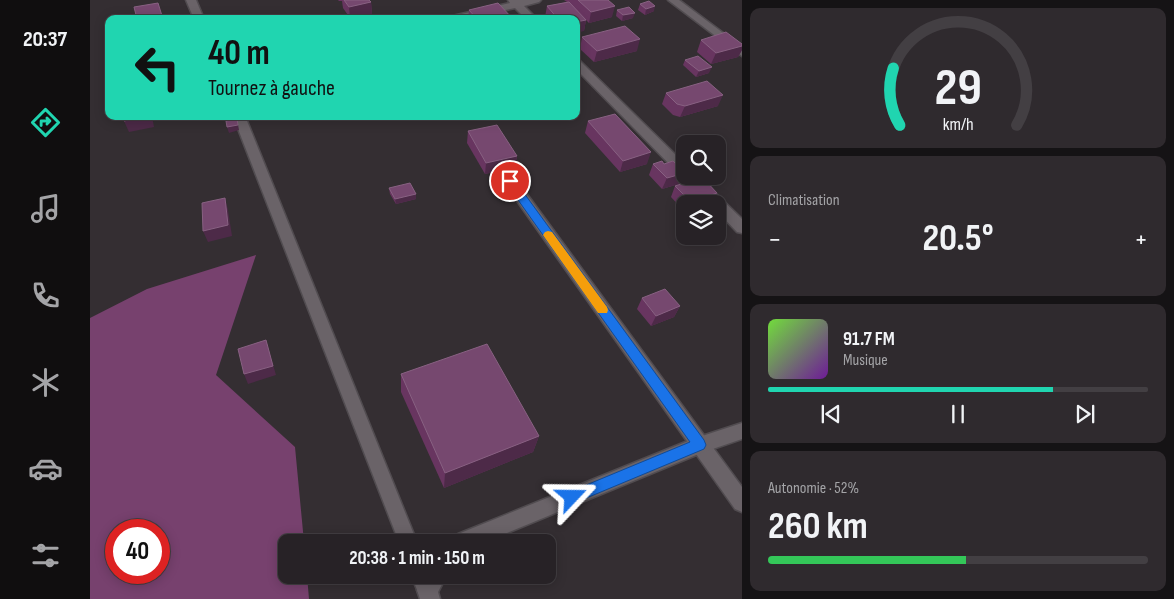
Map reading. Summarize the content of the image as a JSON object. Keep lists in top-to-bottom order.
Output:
{
  "page": {
    "tabs": "20:37",
    "turn": ["40 m", "Tournez à gauche"],
    "tile": [
      "Climatisation",
      ["Autonomie · 52%", "260 km"]
    ],
    "heat": ["−", "20.5°", "+"],
    "song": ["91.7 FM", "Musique"],
    "limit": "40",
    "trip": "20:38 · 1 min · 150 m",
    "gauge": ["29", "km/h"]
  }
}
